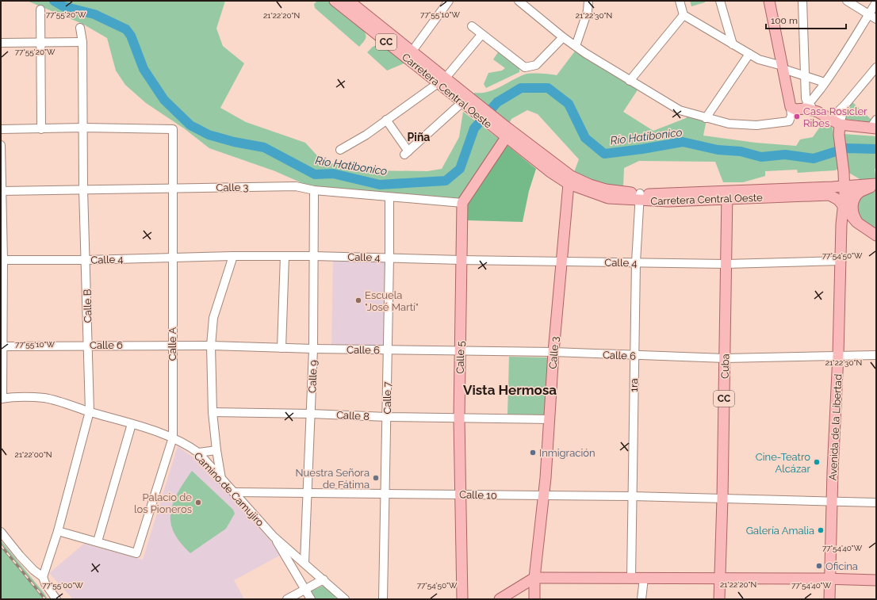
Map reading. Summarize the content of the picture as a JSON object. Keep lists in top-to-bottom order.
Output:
{
  "streets": {
    "main road": [
      "CC",
      "Carretera Central Oeste",
      "Calle 3",
      "Calle 5",
      "Cuba",
      "Avenida de la Libertad"
    ],
    "street": [
      "Calle 4",
      "Calle B",
      "Calle A",
      "Calle 6",
      "Calle 9",
      "1ra",
      "Calle 7",
      "Calle 8",
      "Camino de Camujiro",
      "Calle 10"
    ]
  },
  "crossings": [
    ["CC", "Carretera Central Oeste"],
    ["CC", "Calle 3"],
    ["CC", "Avenida de la Libertad"],
    ["Carretera Central Oeste", "Calle 3"],
    ["Carretera Central Oeste", "Cuba"],
    ["Carretera Central Oeste", "1ra"],
    ["Carretera Central Oeste", "Avenida de la Libertad"],
    ["Calle 3", "Calle 4"],
    ["Calle 3", "Calle B"],
    ["Calle 3", "Calle A"],
    ["Calle 3", "Calle 6"],
    ["Calle 3", "Calle 5"],
    ["Calle 3", "Calle 9"],
    ["Calle 3", "Calle 7"],
    ["Calle 3", "Calle 8"],
    ["Calle 3", "Calle 10"],
    ["Calle 4", "Calle B"],
    ["Calle 4", "Calle A"],
    ["Calle 4", "Calle 5"],
    ["Calle 4", "Cuba"],
    ["Calle 4", "Calle 9"],
    ["Calle 4", "1ra"],
    ["Calle 4", "Calle 7"],
    ["Calle 4", "Avenida de la Libertad"],
    ["Calle B", "Calle A"],
    ["Calle B", "Calle 6"],
    ["Calle B", "Camino de Camujiro"],
    ["Calle A", "Calle 6"],
    ["Calle A", "Camino de Camujiro"],
    ["Calle 6", "Calle 5"],
    ["Calle 6", "Cuba"],
    ["Calle 6", "Calle 9"],
    ["Calle 6", "1ra"],
    ["Calle 6", "Calle 7"],
    ["Calle 6", "Avenida de la Libertad"],
    ["Calle 5", "Calle 8"],
    ["Calle 5", "Calle 10"],
    ["Cuba", "Calle 10"],
    ["Calle 9", "Calle 8"],
    ["Calle 9", "Camino de Camujiro"],
    ["Calle 9", "Calle 10"],
    ["1ra", "Calle 10"],
    ["Calle 7", "Calle 8"],
    ["Calle 7", "Calle 10"],
    ["Avenida de la Libertad", "Calle 10"],
    ["Camino de Camujiro", "Calle 10"]
  ],
  "districts": ["Piña", "Vista Hermosa"],
  "water": ["Río Hatibonico"],
  "places": [
    "Casa Rosicler Ribes",
    "Escuela \"José Martí\"",
    "Inmigración",
    "Cine-Teatro Alcázar",
    "Nuestra Señora de Fátima",
    "Palacio de los Pioneros",
    "Galería Amalia",
    "Oficina"
  ],
  "scale_bar": "100 m",
  "coordinates": [
    "77°55'20\"W",
    "77°55'10\"W",
    "21°22'30\"N",
    "21°22'20\"N",
    "77°54'50\"W",
    "21°22'00\"N",
    "77°54'40\"W",
    "77°55'00\"W"
  ]
}
